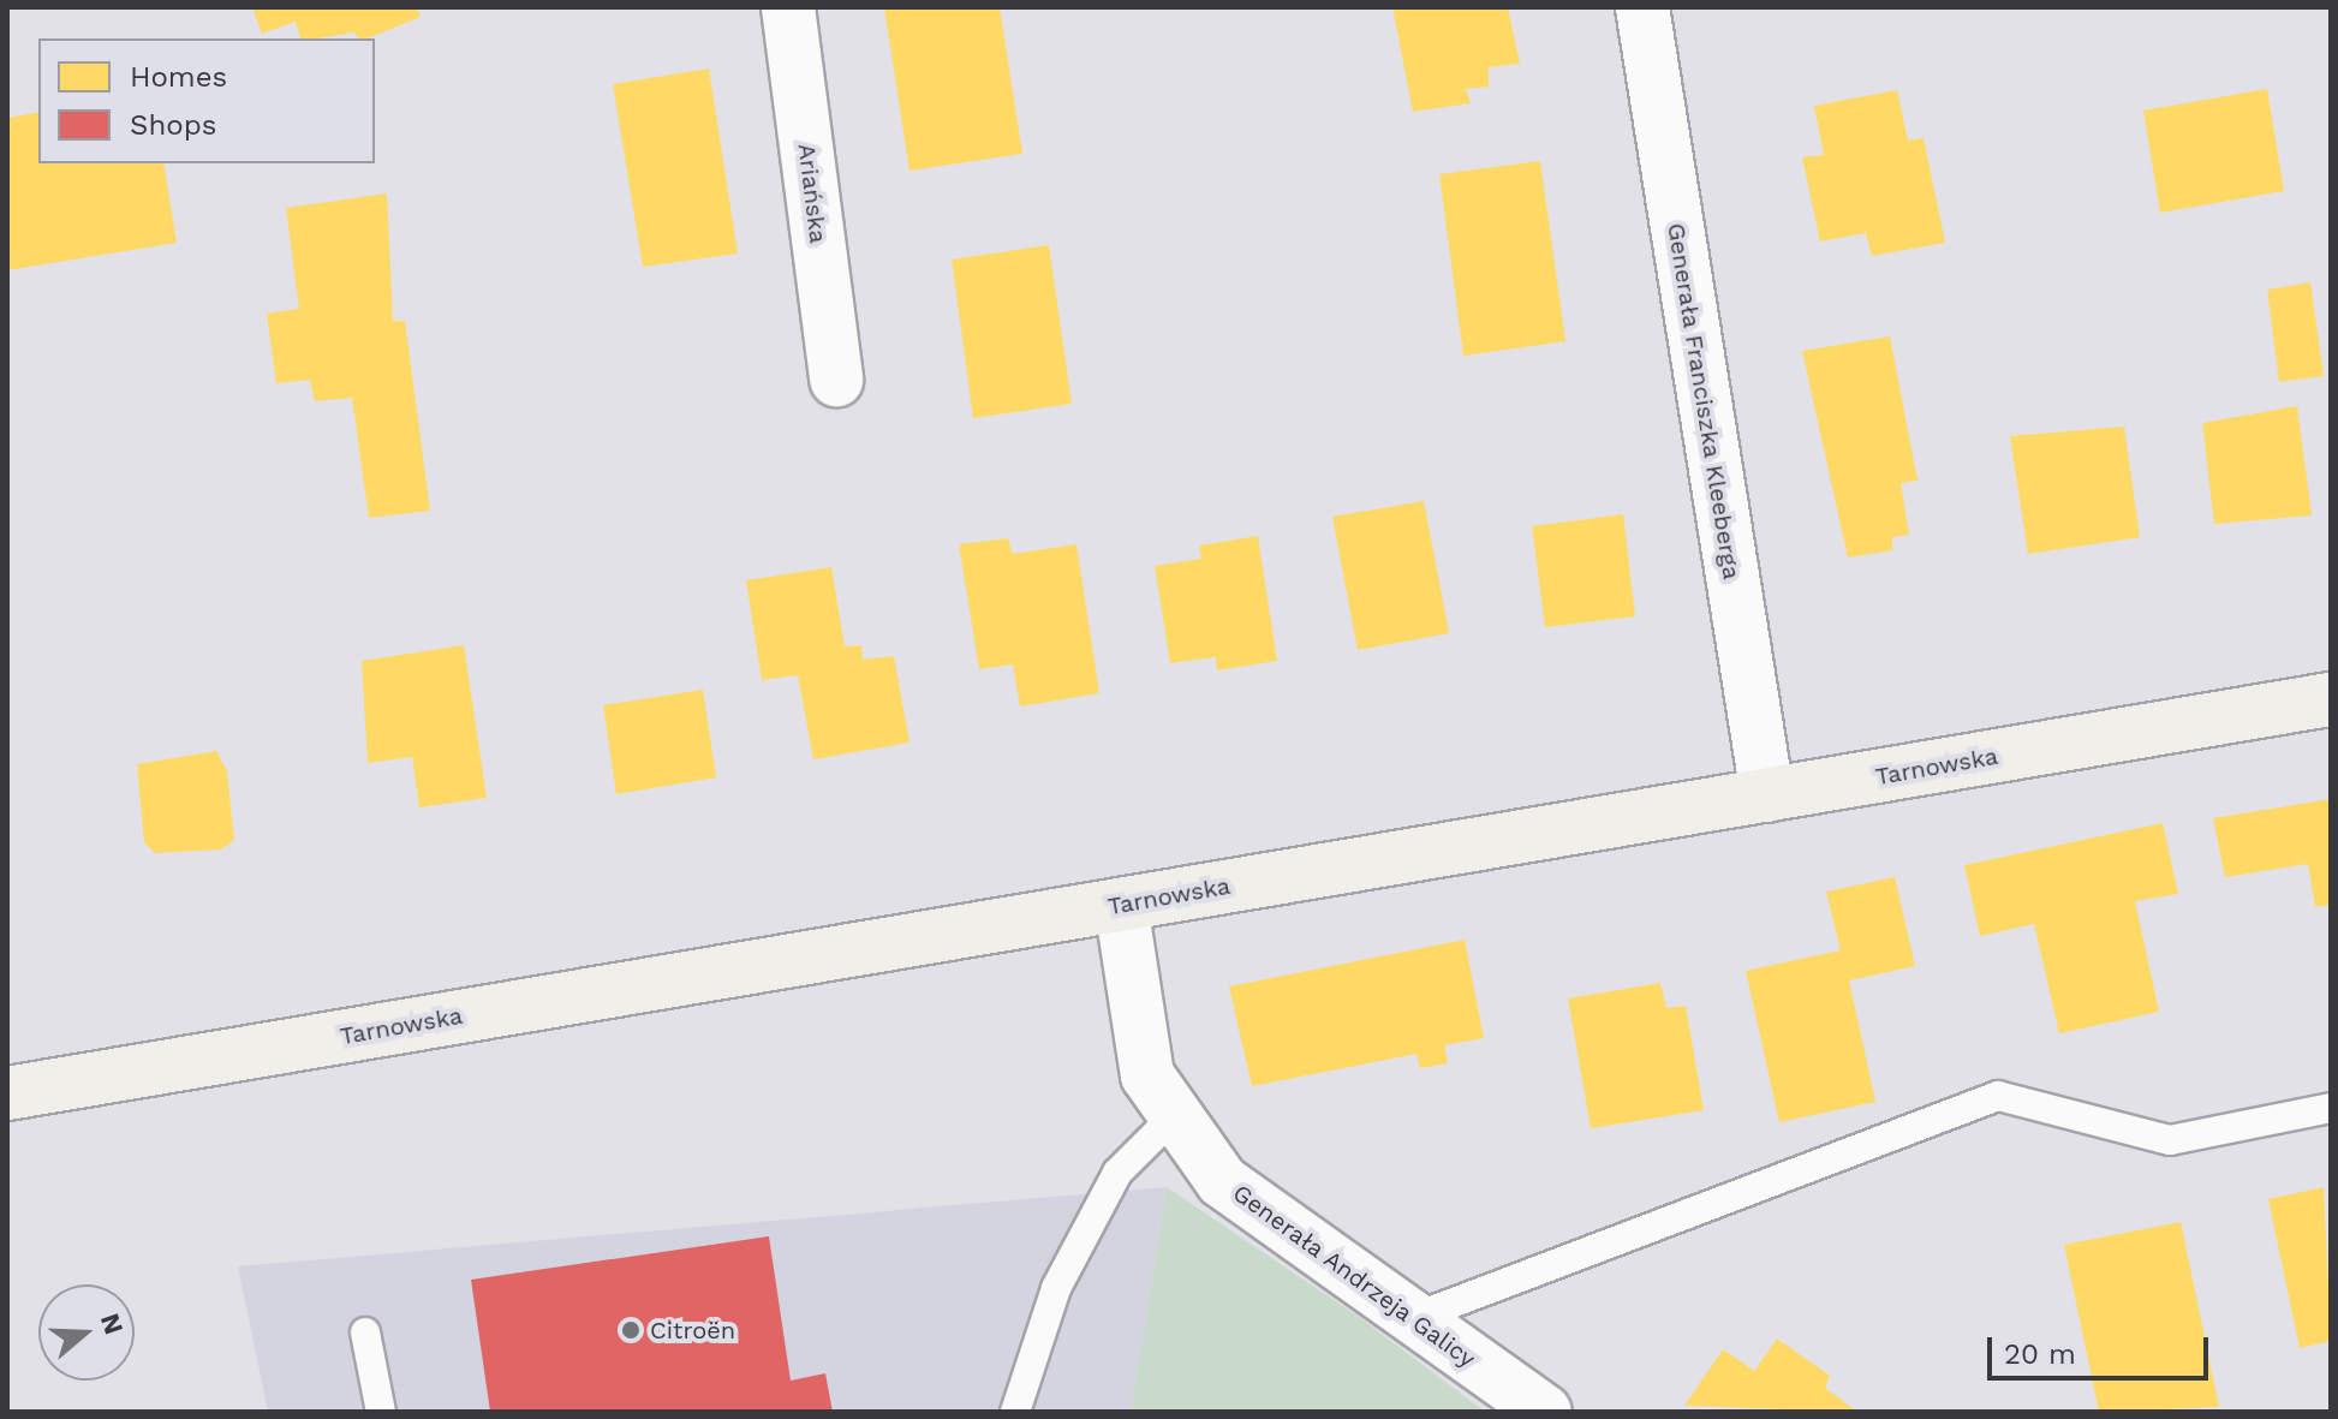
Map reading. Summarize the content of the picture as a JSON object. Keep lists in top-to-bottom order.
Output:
{
  "streets": {
    "main road": ["Tarnowska"],
    "street": ["Ariańska", "Generała Franciszka Kleeberga", "Generała Andrzeja Galicy"]
  },
  "crossings": [
    ["Generała Franciszka Kleeberga", "Tarnowska"],
    ["Tarnowska", "Generała Andrzeja Galicy"]
  ],
  "places": ["Citroën"],
  "legend": ["Homes", "Shops"],
  "scale_bar": "20 m",
  "north": "right"
}
